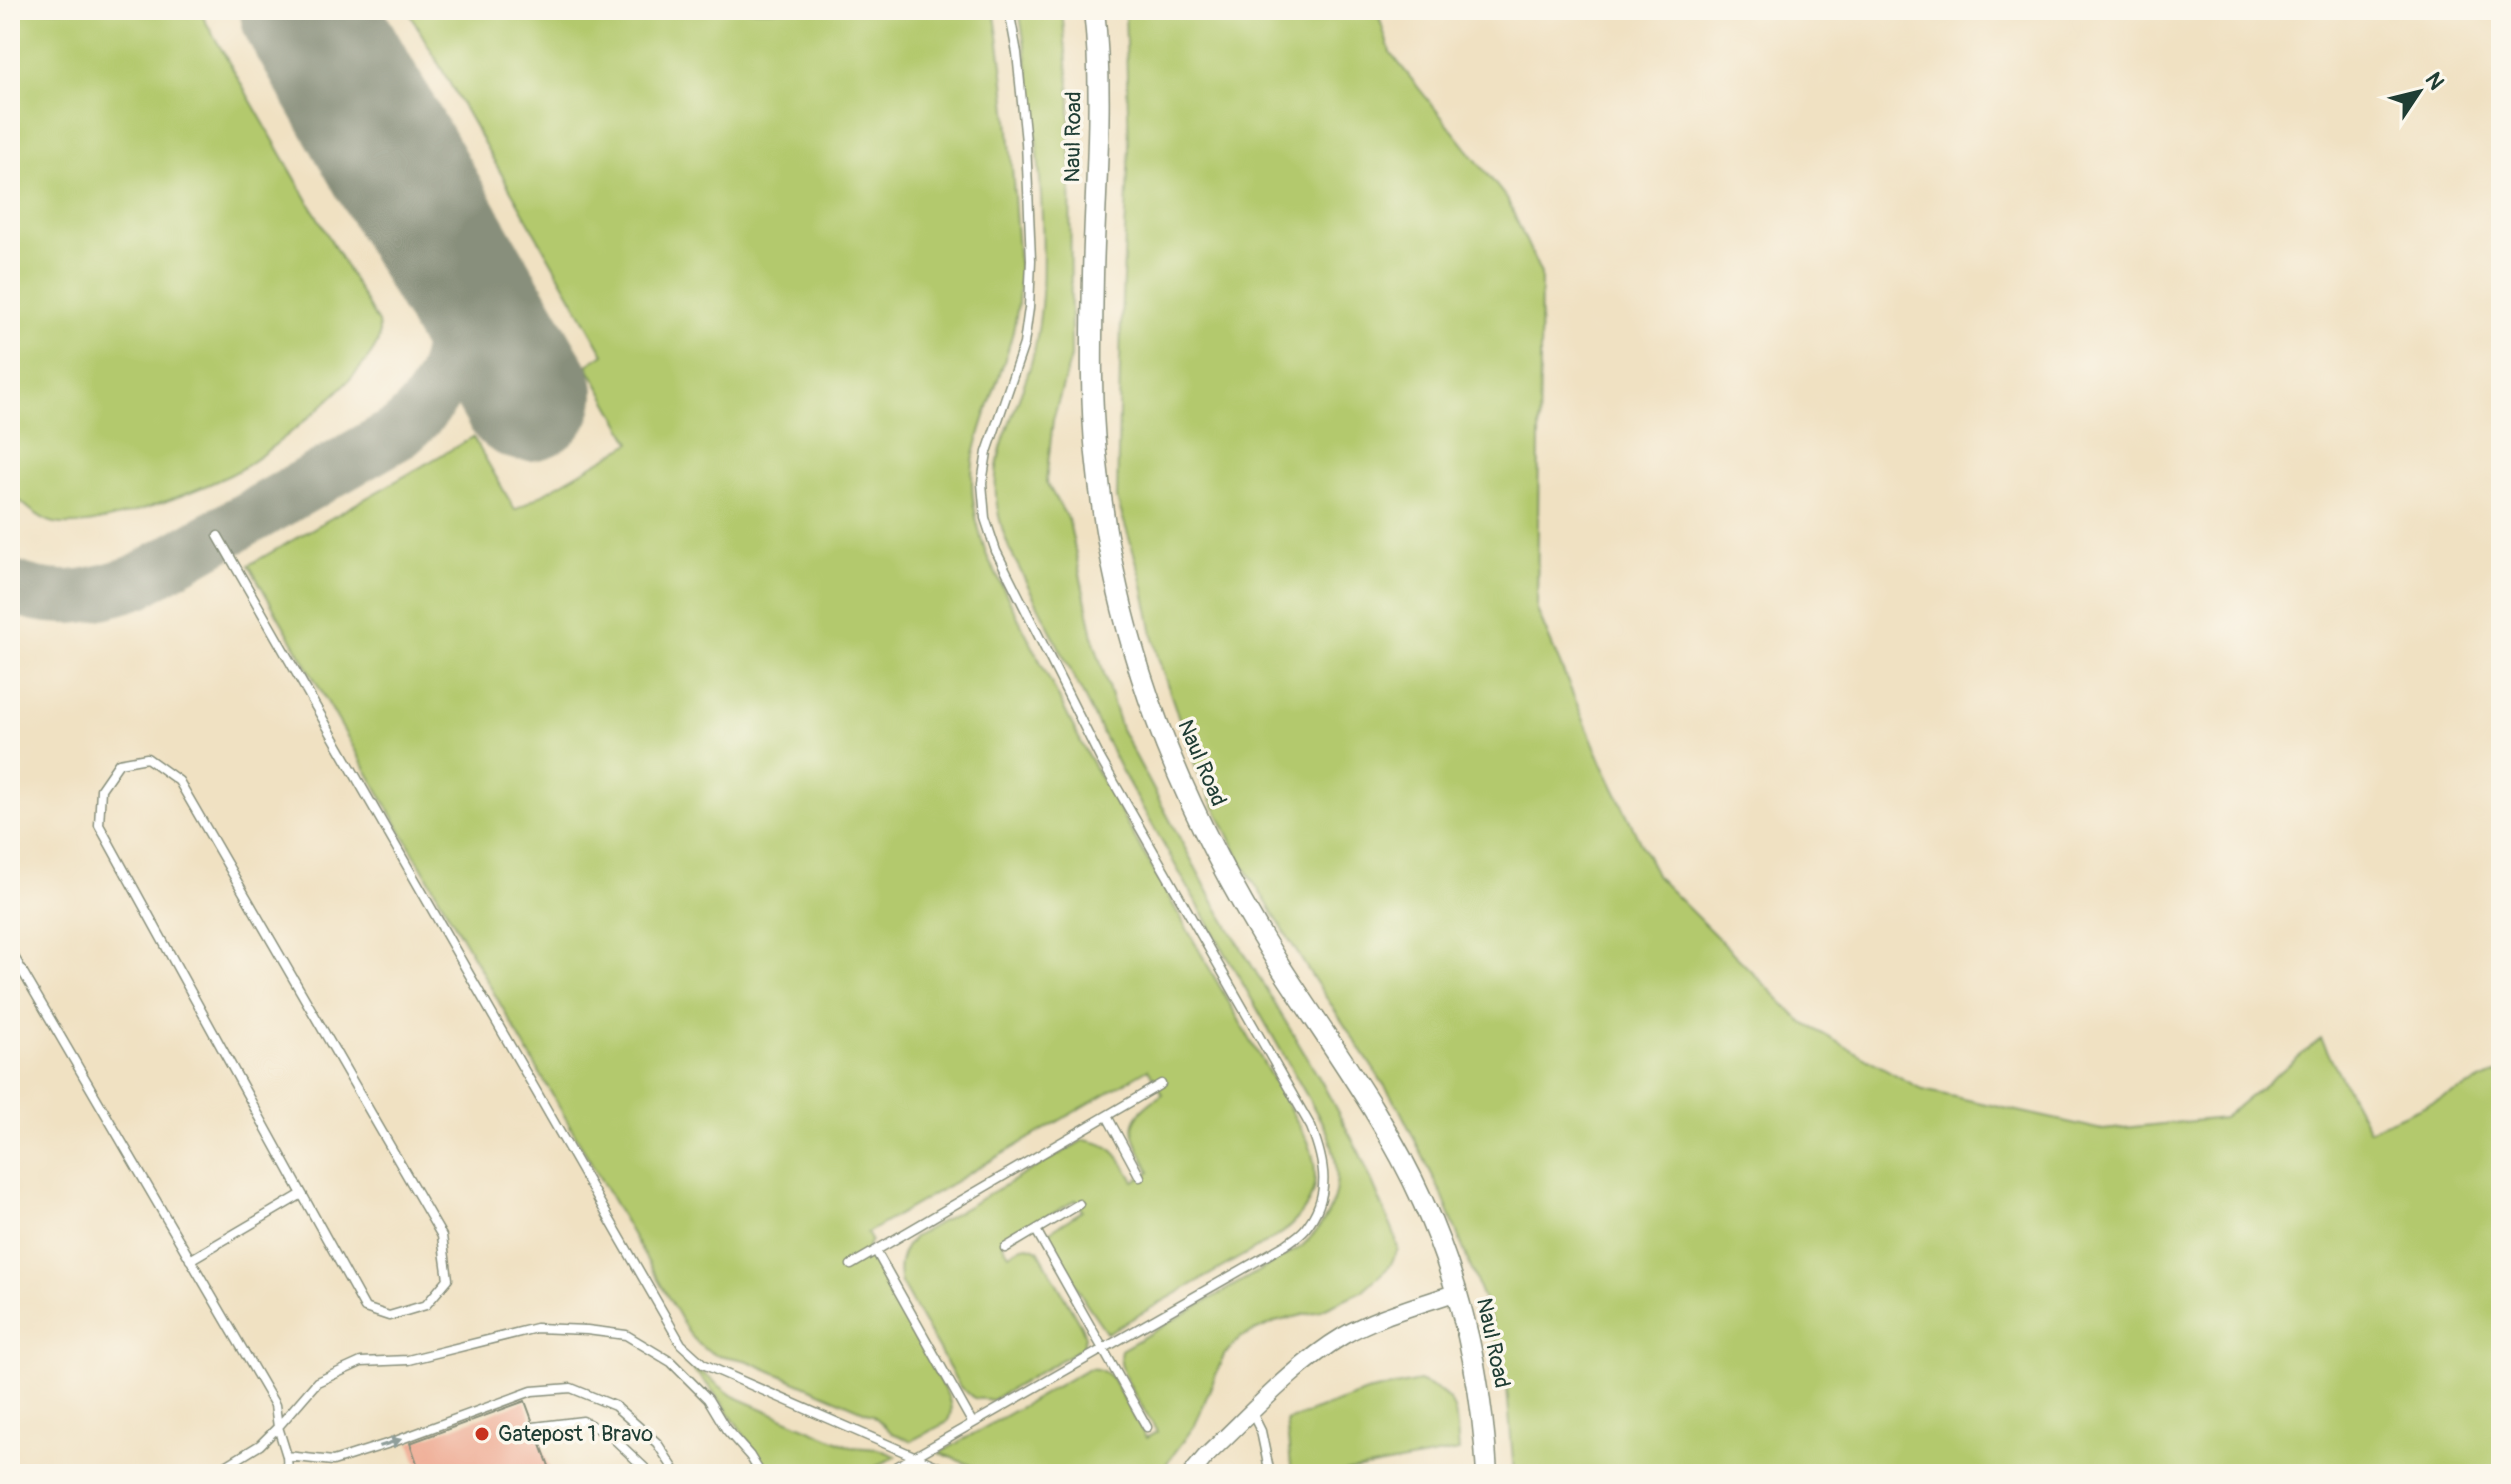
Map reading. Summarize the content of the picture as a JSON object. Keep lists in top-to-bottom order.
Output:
{
  "streets": {
    "street": ["Naul Road"]
  },
  "places": ["Gatepost 1 Bravo"],
  "north": "top right"
}
